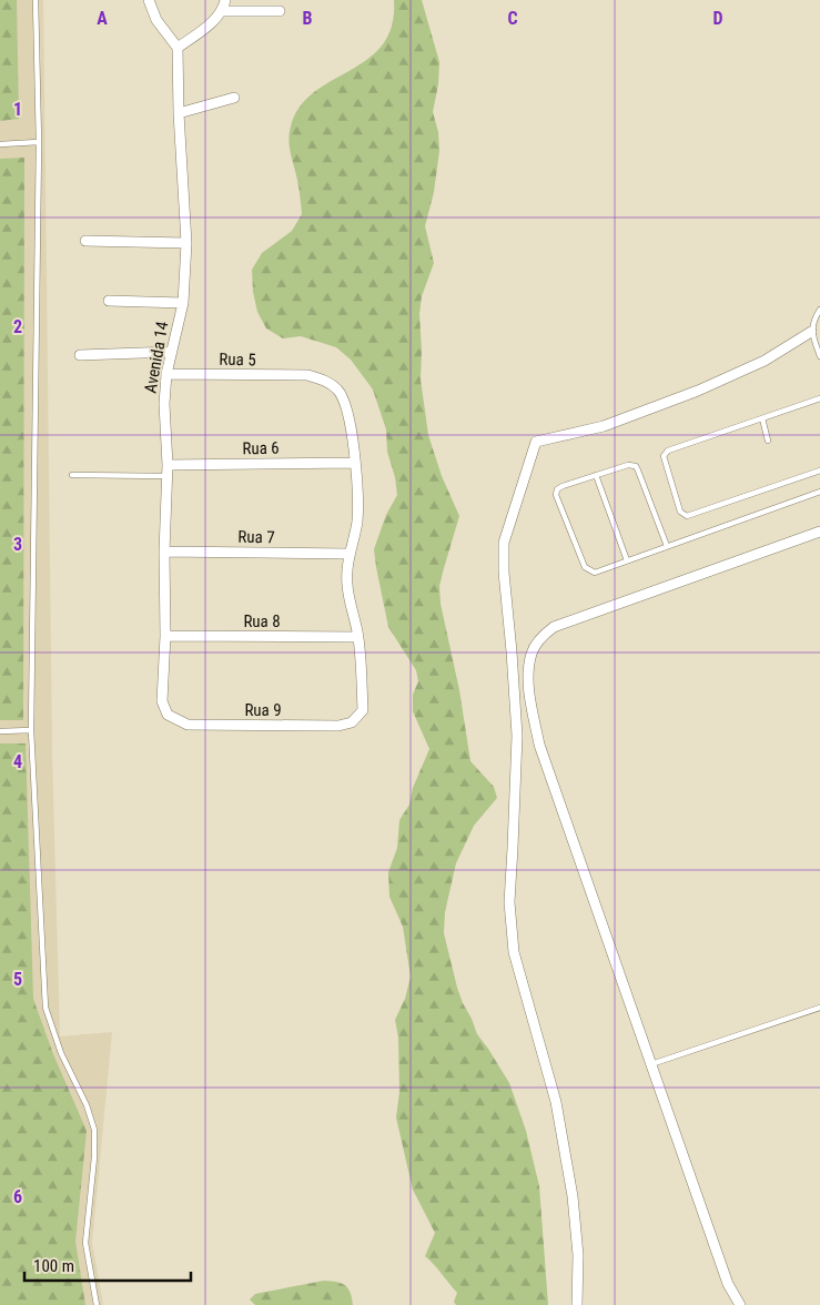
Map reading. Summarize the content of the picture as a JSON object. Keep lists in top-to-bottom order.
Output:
{
  "streets": {
    "street": [
      "Avenida 14",
      "Rua 5",
      "Rua 6",
      "Rua 7",
      "Rua 8",
      "Rua 9"
    ]
  },
  "crossings": [
    ["Avenida 14", "Rua 5"],
    ["Avenida 14", "Rua 6"],
    ["Avenida 14", "Rua 7"],
    ["Avenida 14", "Rua 8"],
    ["Avenida 14", "Rua 9"],
    ["Rua 5", "Rua 6"],
    ["Rua 8", "Rua 9"]
  ],
  "scale_bar": "100 m",
  "grid": {
    "columns": [
      "A",
      "B",
      "C",
      "D"
    ],
    "rows": [
      "1",
      "2",
      "3",
      "4",
      "5",
      "6"
    ]
  }
}
